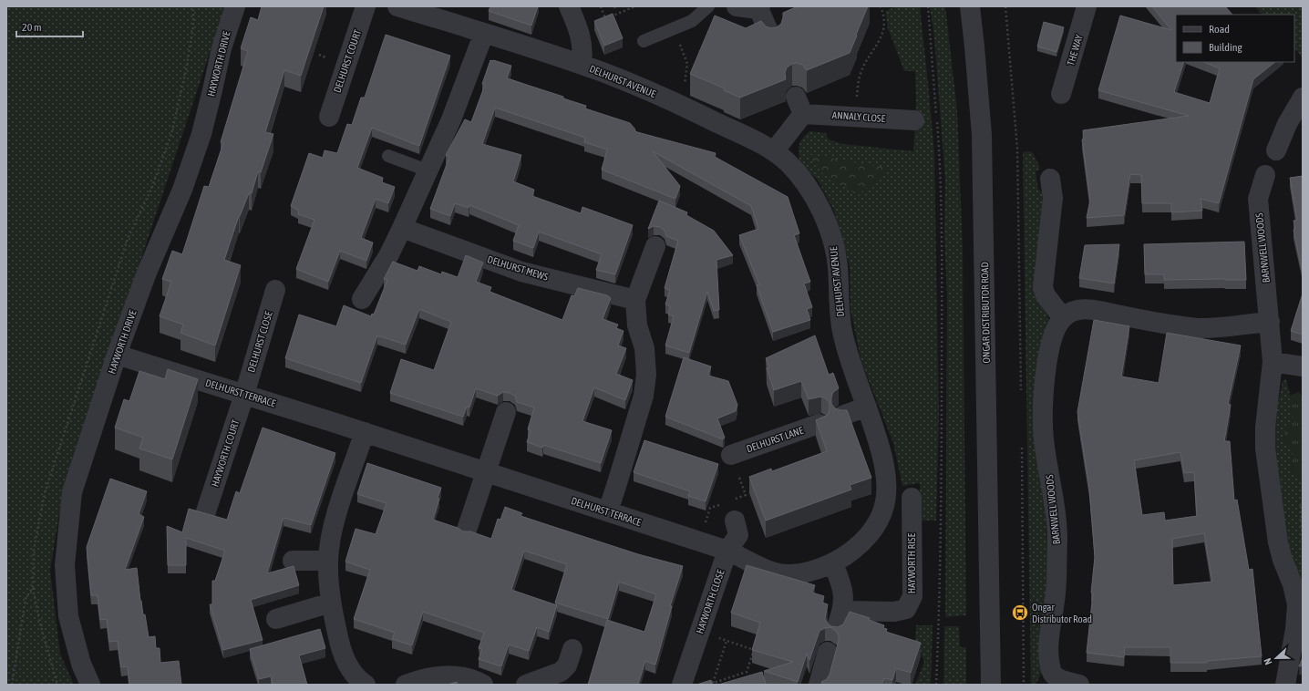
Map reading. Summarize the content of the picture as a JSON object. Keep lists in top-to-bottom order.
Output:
{
  "streets": {
    "street": [
      "THE WAY",
      "DELHURST COURT",
      "HAYWORTH DRIVE",
      "DELHURST AVENUE",
      "ANNALY CLOSE",
      "BARNWELL WOODS",
      "DELHURST MEWS",
      "ONGAR DISTRIBUTOR ROAD",
      "DELHURST CLOSE",
      "DELHURST TERRACE",
      "DELHURST LANE",
      "HAYWORTH COURT",
      "HAYWORTH RISE",
      "HAYWORTH CLOSE"
    ]
  },
  "crossings": [
    ["HAYWORTH DRIVE", "DELHURST TERRACE"],
    ["DELHURST AVENUE", "ANNALY CLOSE"],
    ["DELHURST AVENUE", "DELHURST TERRACE"],
    ["DELHURST AVENUE", "HAYWORTH RISE"],
    ["DELHURST AVENUE", "HAYWORTH CLOSE"],
    ["DELHURST CLOSE", "DELHURST TERRACE"],
    ["DELHURST CLOSE", "HAYWORTH COURT"],
    ["DELHURST TERRACE", "HAYWORTH COURT"],
    ["DELHURST TERRACE", "HAYWORTH CLOSE"]
  ],
  "places": {
    "bus stop": ["Ongar Distributor Road"]
  },
  "legend": ["Road", "Building"],
  "scale_bar": "20 m",
  "north": "left"
}
